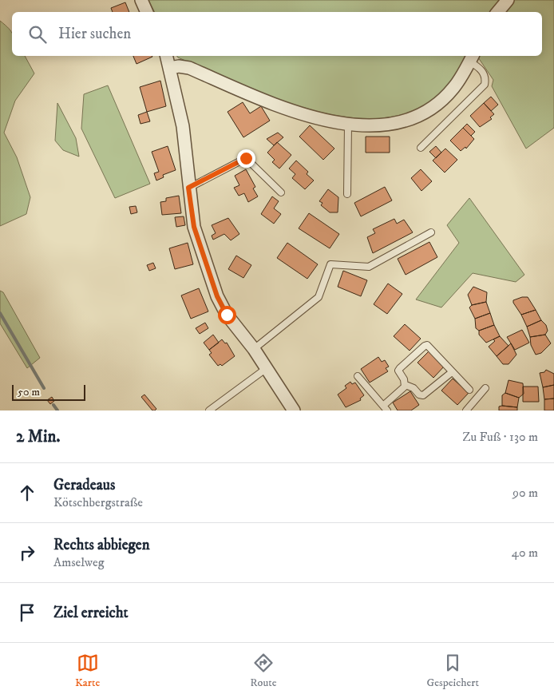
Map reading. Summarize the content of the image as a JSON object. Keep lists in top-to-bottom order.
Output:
{
  "scale_bar": "50 m",
  "page": {
    "search": "Hier suchen",
    "scale": "50 m",
    "heading": ["2 Min.", "Zu Fuß · 130 m"],
    "list": [
      ["Geradeaus", "Kötschbergstraße", "90 m"],
      ["Rechts abbiegen", "Amselweg", "40 m"],
      "Ziel erreicht"
    ],
    "nav": ["Karte", "Route", "Gespeichert"]
  }
}
